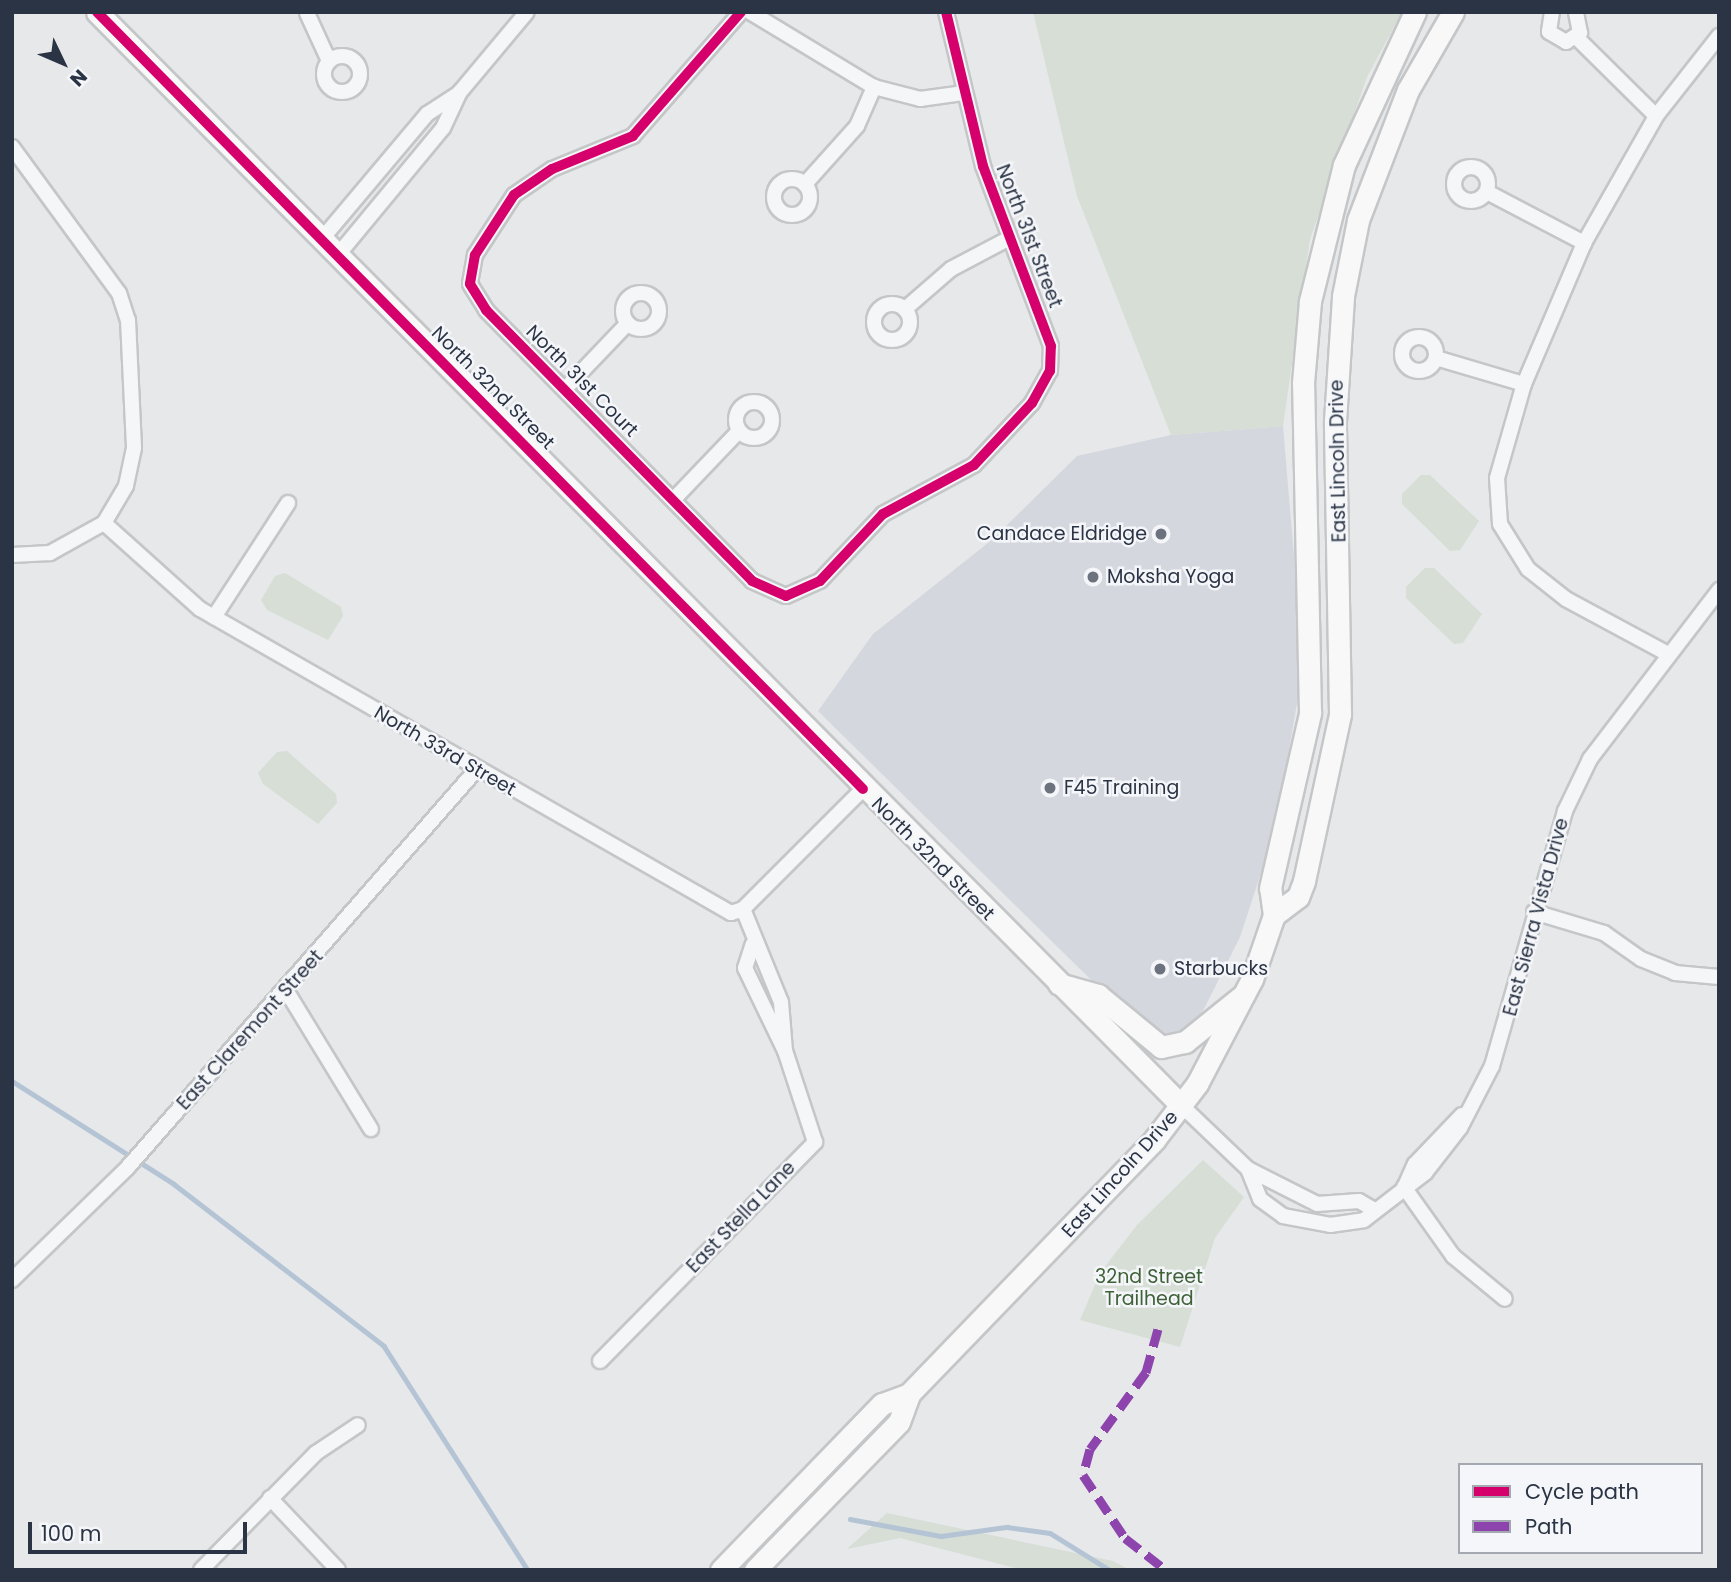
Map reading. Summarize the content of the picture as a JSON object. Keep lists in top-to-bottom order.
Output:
{
  "streets": {
    "main road": ["North 32nd Street", "East Lincoln Drive"],
    "street": [
      "North 31st Street",
      "North 31st Court",
      "North 33rd Street",
      "East Sierra Vista Drive",
      "East Claremont Street",
      "East Stella Lane"
    ]
  },
  "crossings": [
    ["North 31st Street", "North 31st Court"],
    ["North 32nd Street", "East Lincoln Drive"],
    ["North 32nd Street", "East Sierra Vista Drive"],
    ["East Lincoln Drive", "East Sierra Vista Drive"],
    ["North 33rd Street", "East Claremont Street"],
    ["North 33rd Street", "East Stella Lane"]
  ],
  "parks": ["32nd Street Trailhead"],
  "places": [
    "Candace Eldridge",
    "Moksha Yoga",
    "F45 Training",
    "Starbucks"
  ],
  "legend": ["Cycle path", "Path"],
  "scale_bar": "100 m",
  "north": "bottom right"
}
